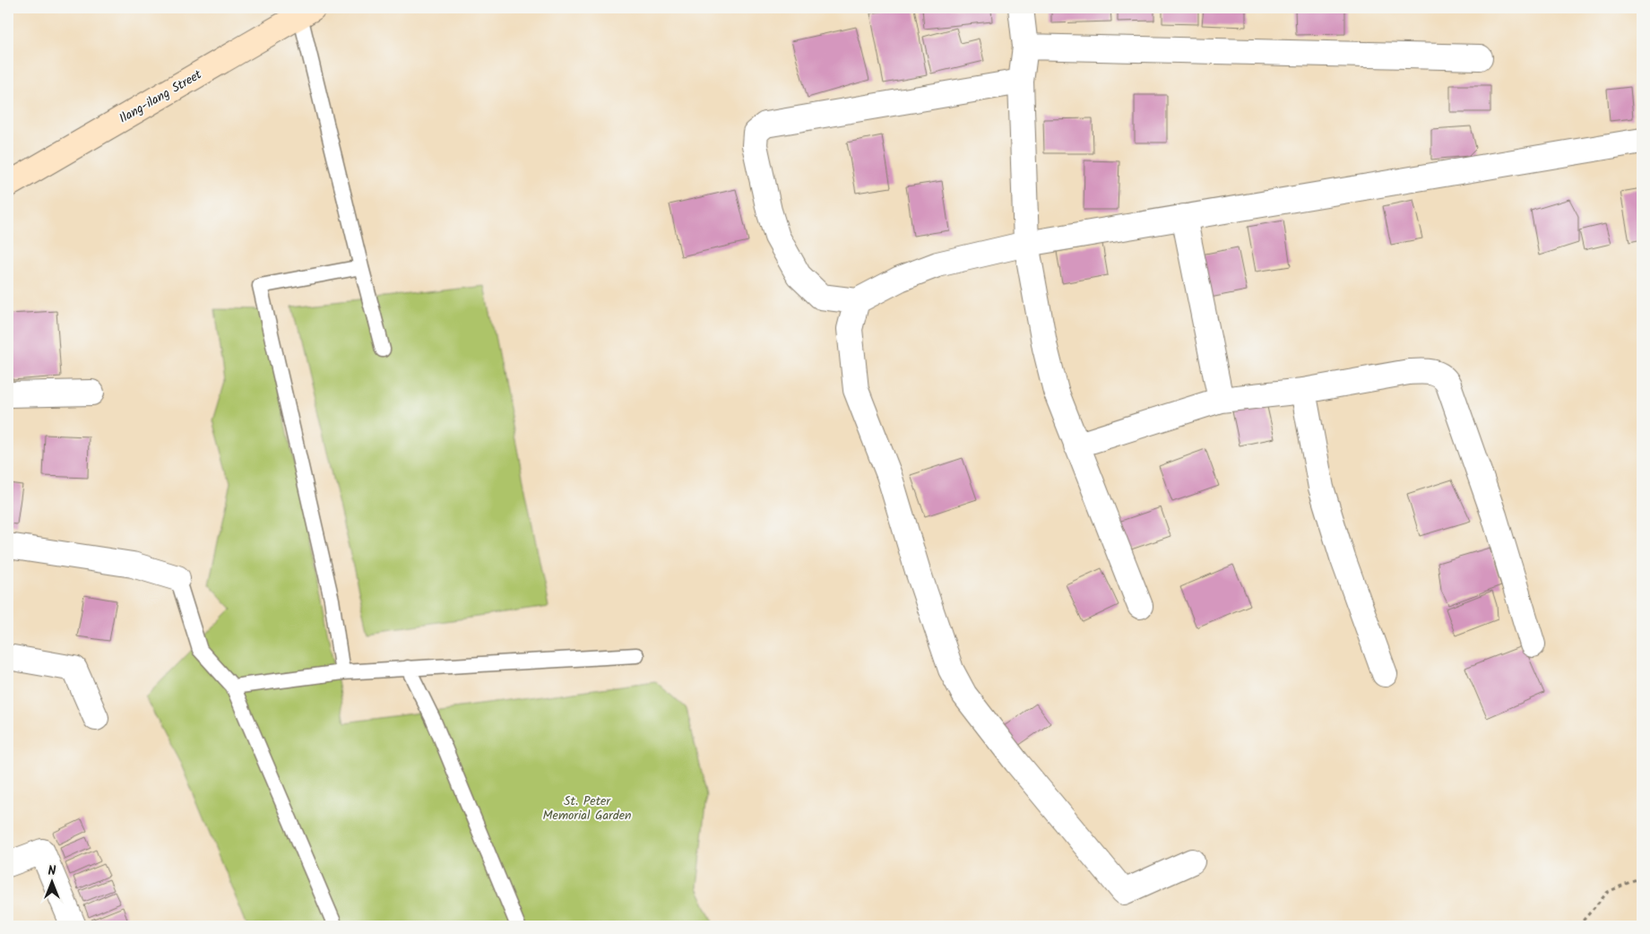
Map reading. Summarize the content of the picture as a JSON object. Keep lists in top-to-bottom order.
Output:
{
  "streets": {
    "street": ["Ilang-ilang Street"]
  },
  "parks": ["St. Peter Memorial Garden"],
  "north": "top"
}
